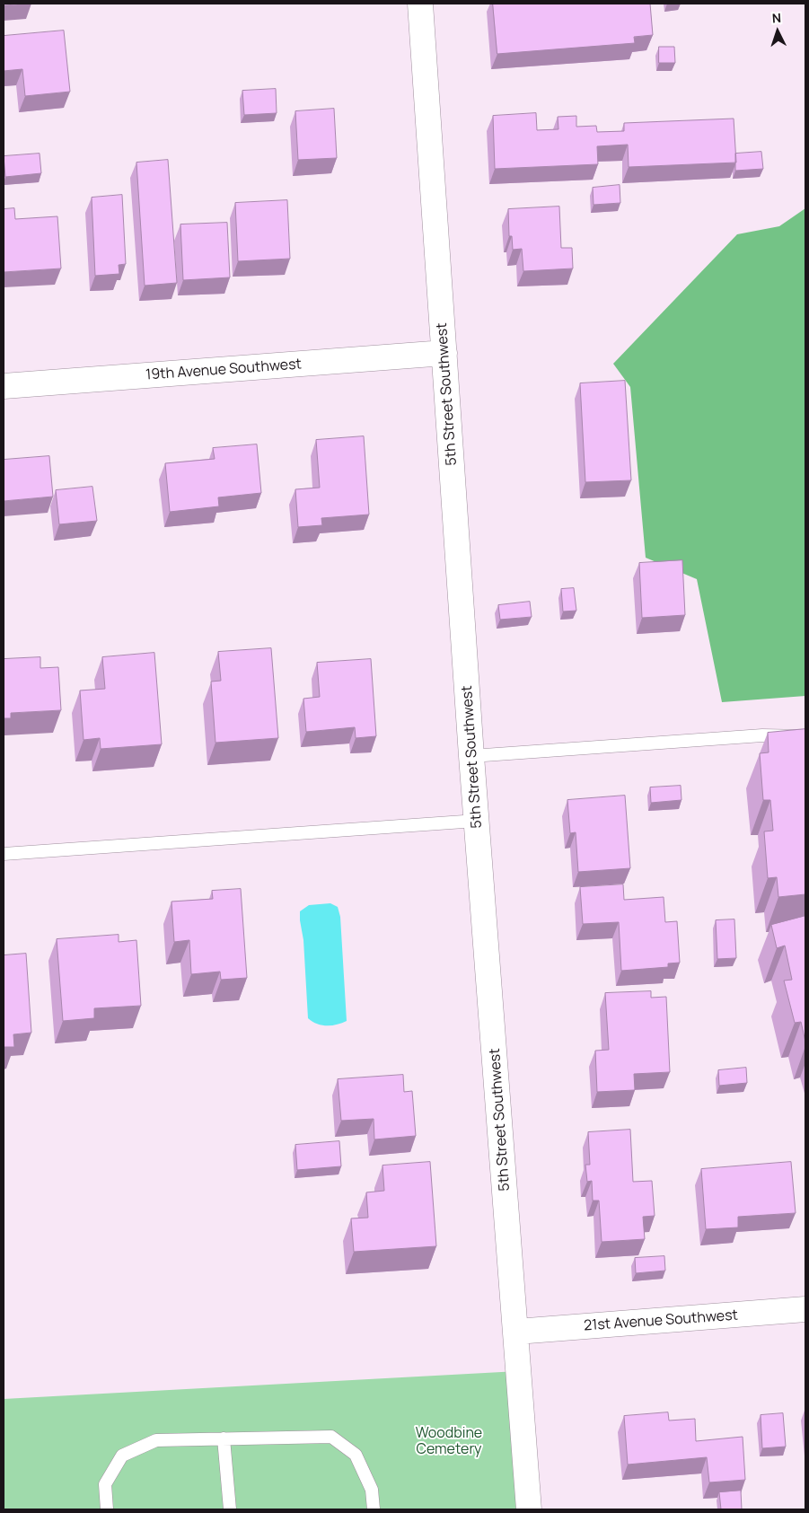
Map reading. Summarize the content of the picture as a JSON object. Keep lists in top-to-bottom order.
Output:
{
  "streets": {
    "street": ["19th Avenue Southwest", "5th Street Southwest", "21st Avenue Southwest"]
  },
  "crossings": [
    ["19th Avenue Southwest", "5th Street Southwest"],
    ["5th Street Southwest", "21st Avenue Southwest"]
  ],
  "parks": ["Woodbine Cemetery"],
  "north": "top"
}
